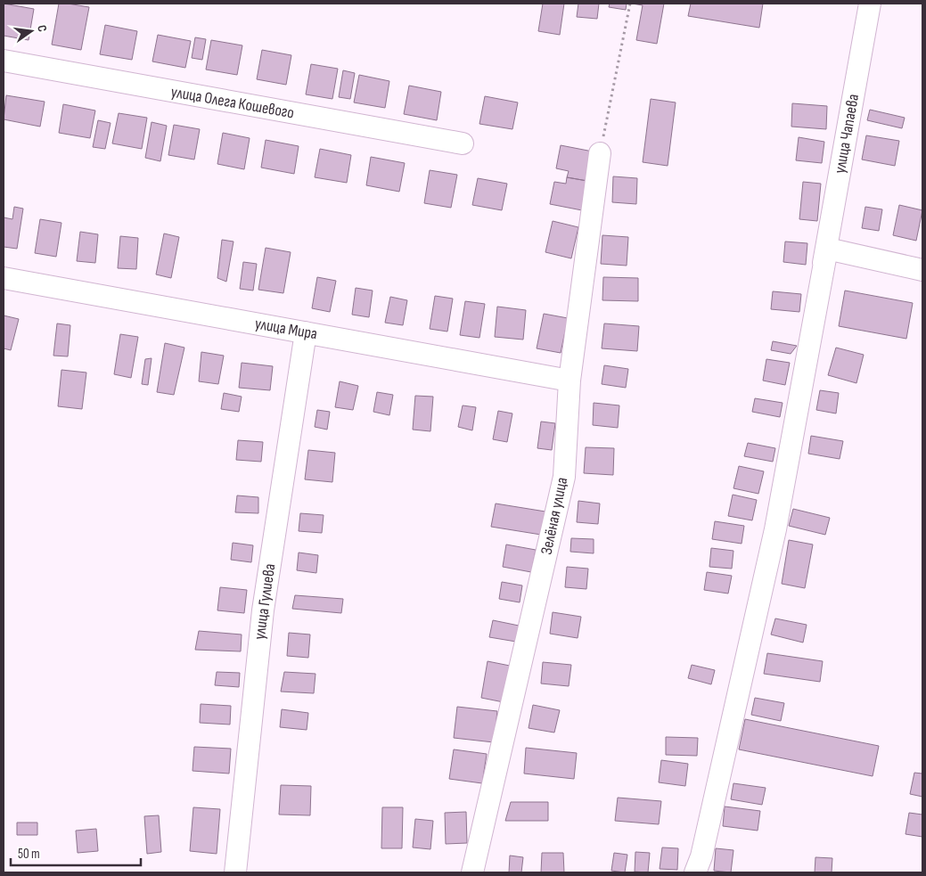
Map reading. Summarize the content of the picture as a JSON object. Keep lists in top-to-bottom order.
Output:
{
  "streets": {
    "street": [
      "улица Олега Кошевого",
      "улица Чапаева",
      "улица Мира",
      "Зелёная улица",
      "улица Гулиева"
    ]
  },
  "crossings": [
    ["улица Мира", "Зелёная улица"],
    ["улица Мира", "улица Гулиева"]
  ],
  "scale_bar": "50 m",
  "north": "right"
}
